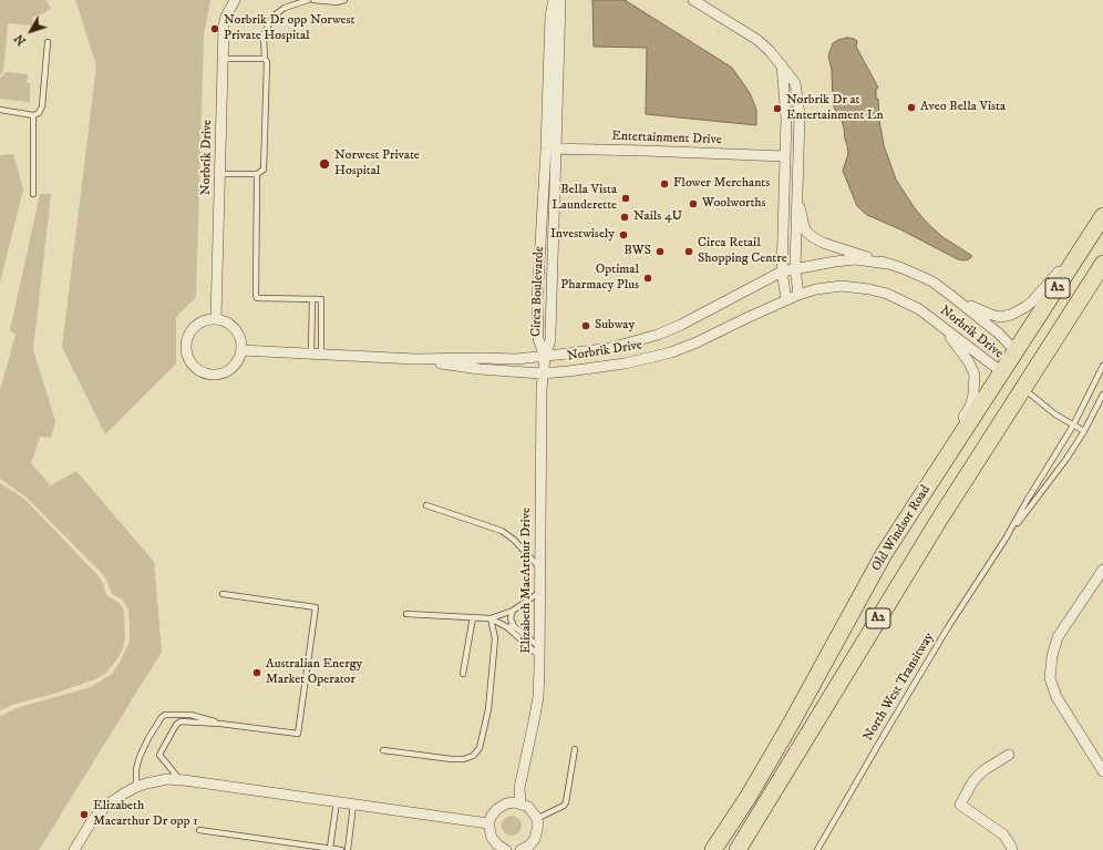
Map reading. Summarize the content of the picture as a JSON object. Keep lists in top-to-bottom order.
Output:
{
  "streets": {
    "highway": ["A2", "Old Windsor Road"],
    "street": [
      "Entertainment Drive",
      "Norbrik Drive",
      "Circa Boulevarde",
      "Elizabeth MacArthur Drive"
    ],
    "lane": ["North West Transitway"]
  },
  "crossings": [
    ["Entertainment Drive", "Circa Boulevarde"],
    ["Norbrik Drive", "Circa Boulevarde"],
    ["Norbrik Drive", "Old Windsor Road"],
    ["Norbrik Drive", "Elizabeth MacArthur Drive"],
    ["Circa Boulevarde", "Elizabeth MacArthur Drive"]
  ],
  "places": [
    "Norbrik Dr opp Norwest Private Hospital",
    "Aveo Bella Vista",
    "Norbrik Dr at Entertainment Ln",
    "Norwest Private Hospital",
    "Flower Merchants",
    "Bella Vista Launderette",
    "Woolworths",
    "Nails 4U",
    "Investwisely",
    "BWS",
    "Circa Retail Shopping Centre",
    "Optimal Pharmacy Plus",
    "Subway",
    "Australian Energy Market Operator",
    "Elizabeth Macarthur Dr opp 1"
  ],
  "north": "bottom left"
}
